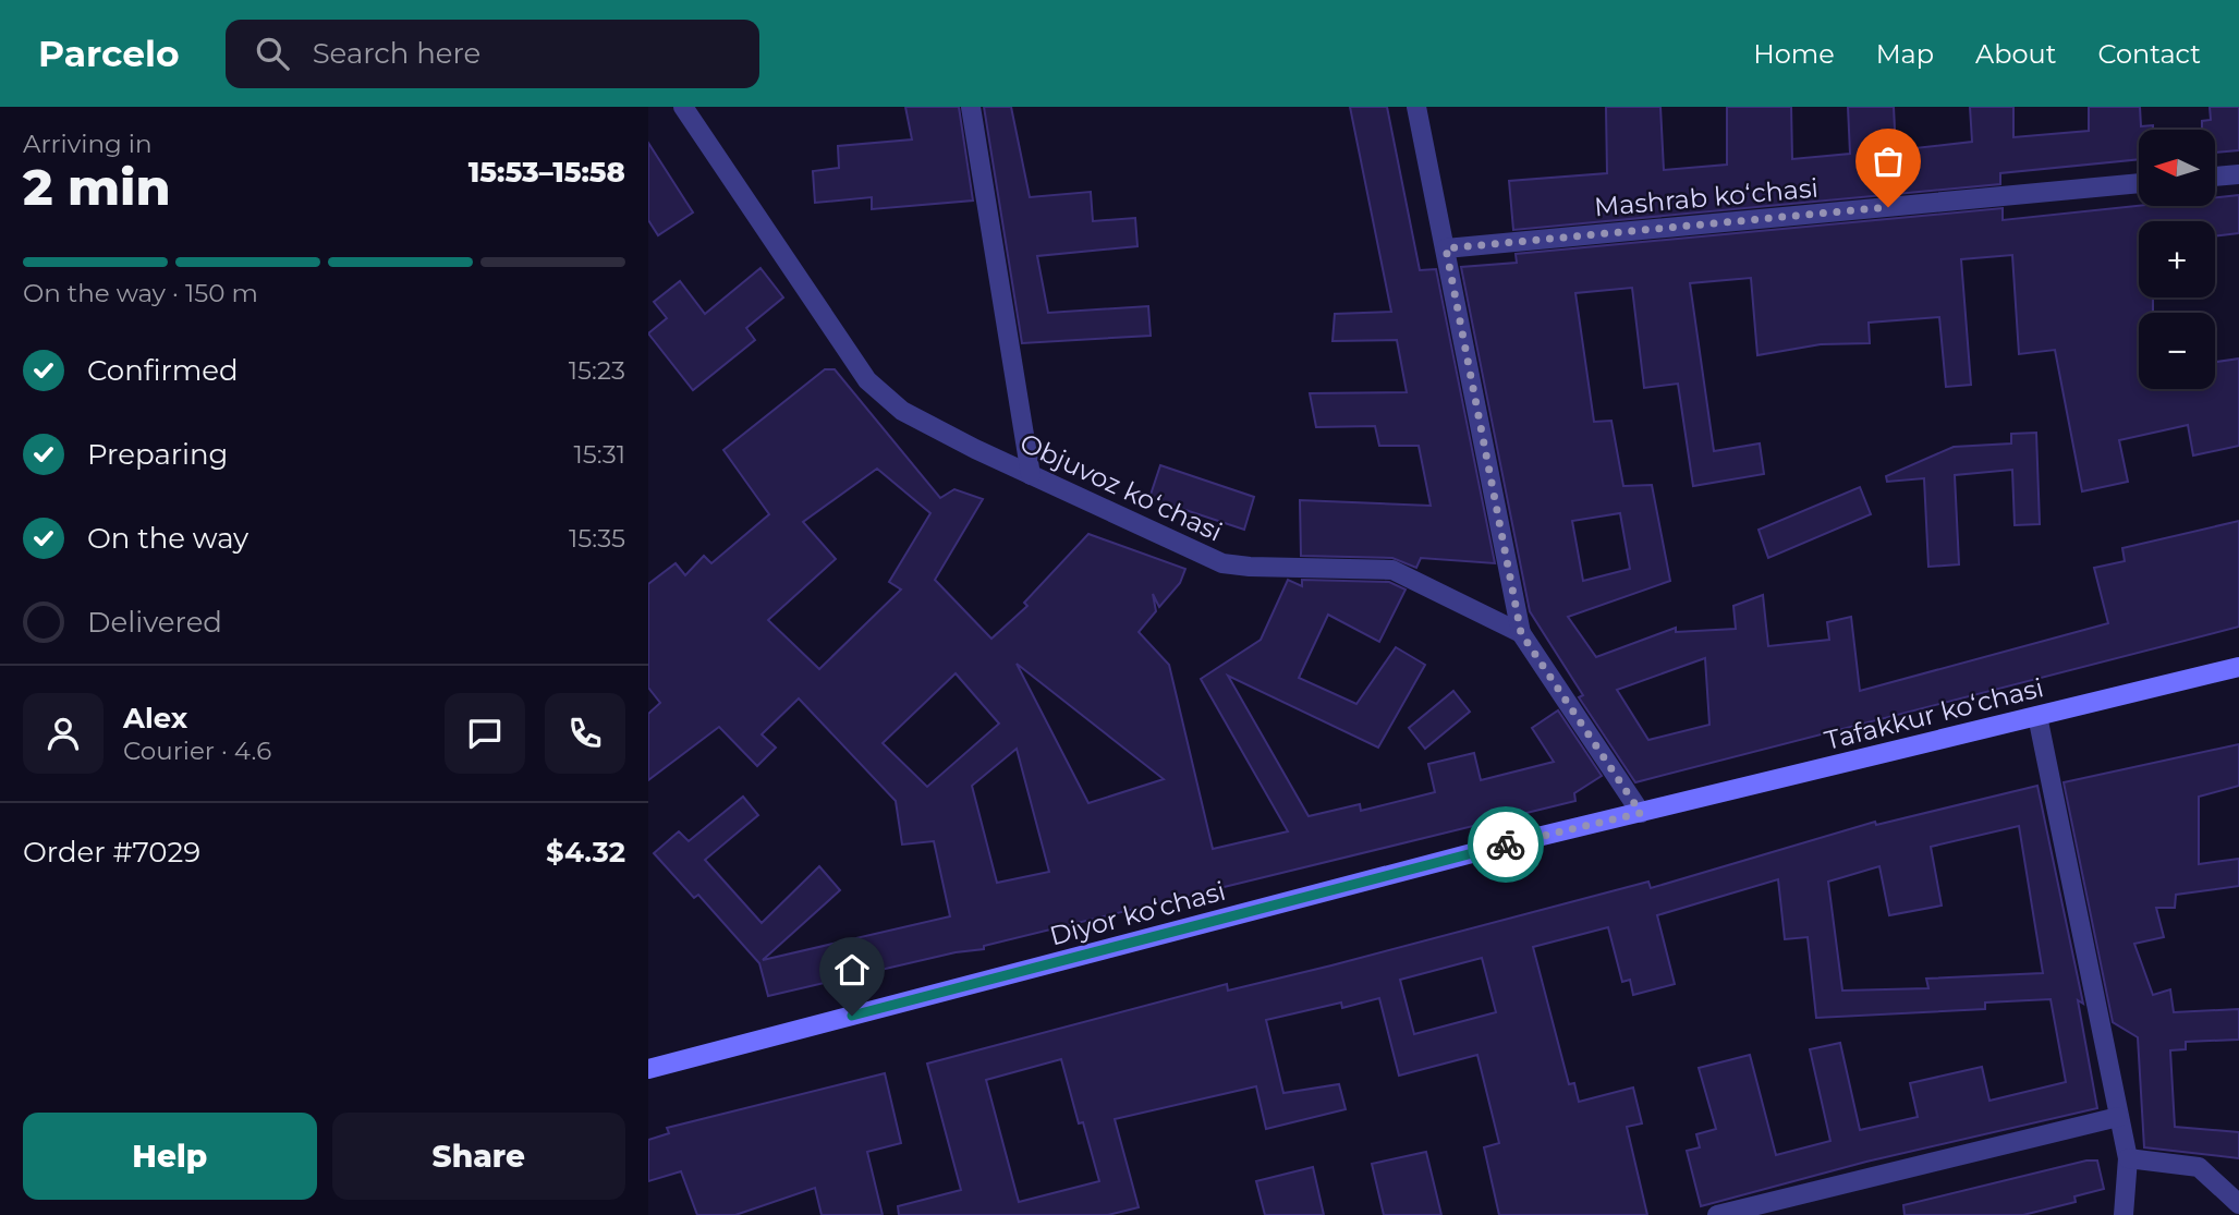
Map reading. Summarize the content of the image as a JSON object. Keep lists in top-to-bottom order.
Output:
{
  "streets": {
    "main road": ["Tafakkur koʻchasi", "Diyor koʻchasi"],
    "street": ["Mashrab koʻchasi", "Objuvoz koʻchasi"]
  },
  "crossings": [
    ["Tafakkur koʻchasi", "Diyor koʻchasi"]
  ],
  "north": "left",
  "page": {
    "header": "Parcelo",
    "search": "Search here",
    "nav": [
      "Home",
      "Map",
      "About",
      "Contact"
    ],
    "heading": ["2 min", "Arriving in", "15:53–15:58"],
    "panel": [
      "Alex",
      "Courier · 4.6",
      "Order #7029",
      "$4.32"
    ],
    "map_buttons": ["+", "−"],
    "bar": "On the way · 150 m",
    "list": [
      ["Confirmed", "15:23"],
      ["Preparing", "15:31"],
      ["On the way", "15:35"],
      "Delivered"
    ],
    "buttons": ["Help", "Share"]
  }
}
